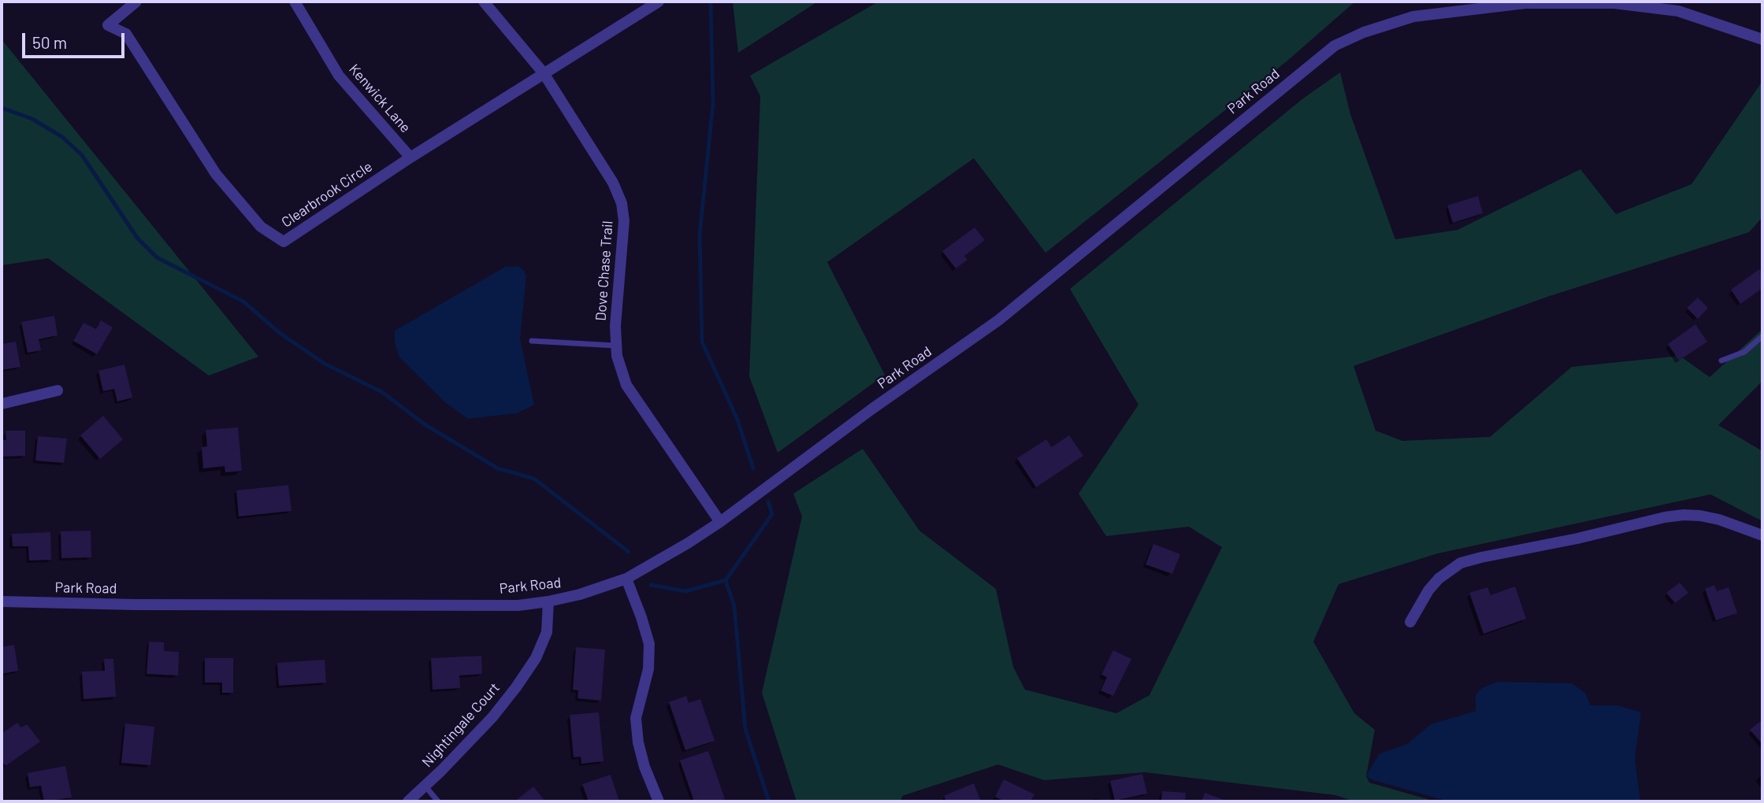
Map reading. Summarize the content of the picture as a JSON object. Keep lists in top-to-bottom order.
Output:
{
  "streets": {
    "street": [
      "Park Road",
      "Kenwick Lane",
      "Clearbrook Circle",
      "Dove Chase Trail",
      "Nightingale Court"
    ]
  },
  "crossings": [
    ["Park Road", "Dove Chase Trail"],
    ["Park Road", "Nightingale Court"],
    ["Kenwick Lane", "Clearbrook Circle"],
    ["Clearbrook Circle", "Dove Chase Trail"]
  ],
  "scale_bar": "50 m"
}
